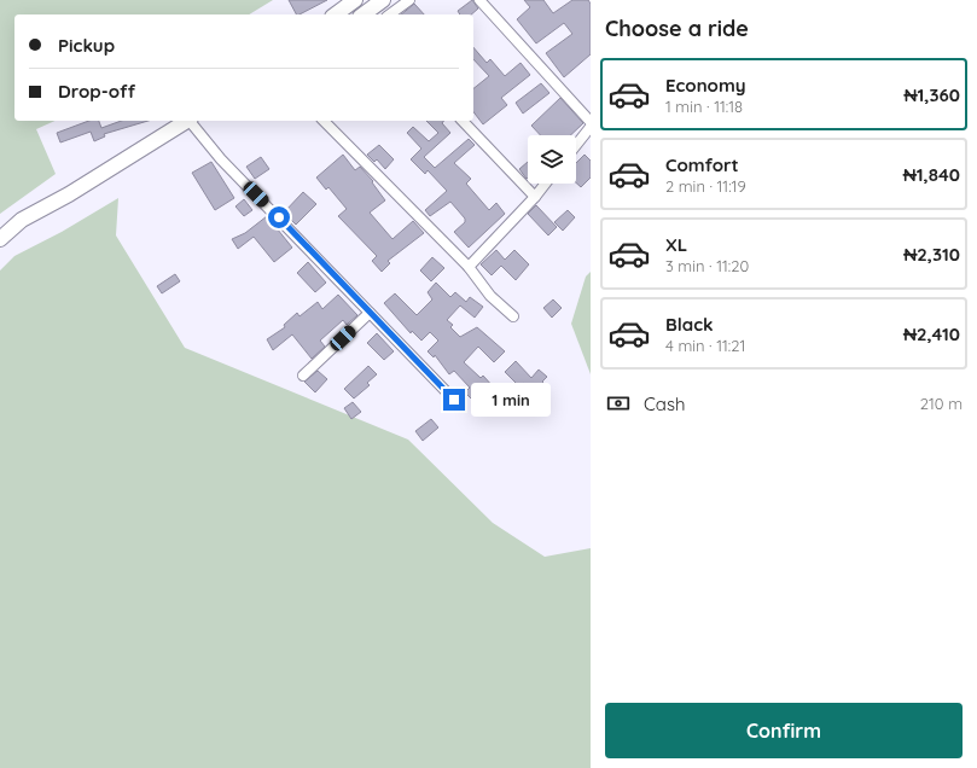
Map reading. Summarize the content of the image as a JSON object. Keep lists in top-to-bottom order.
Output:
{
  "page": {
    "heading": "Choose a ride",
    "banner": ["Pickup", "Drop-off"],
    "list": [
      {
        "name": "Economy",
        "note": "1 min · 11:18",
        "value": "₦1,360"
      },
      {
        "name": "Comfort",
        "note": "2 min · 11:19",
        "value": "₦1,840"
      },
      {
        "name": "XL",
        "note": "3 min · 11:20",
        "value": "₦2,310"
      },
      {
        "name": "Black",
        "note": "4 min · 11:21",
        "value": "₦2,410"
      }
    ],
    "pay": ["Cash", "210 m"],
    "bubble": "1 min",
    "buttons": "Confirm"
  }
}
